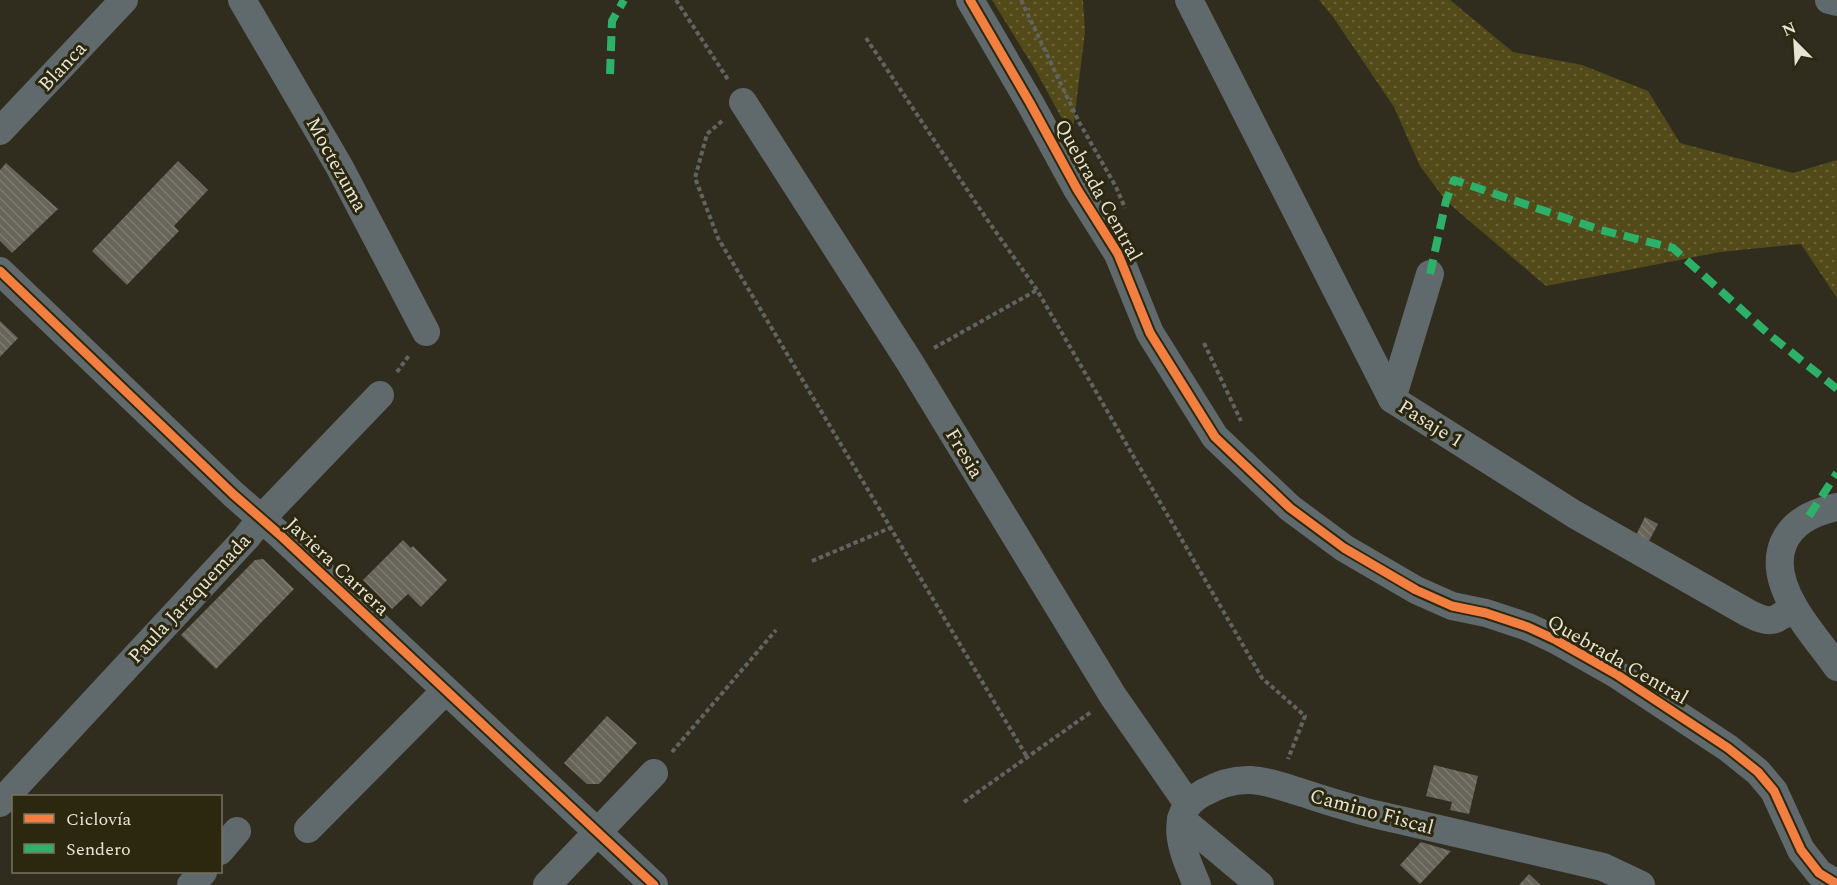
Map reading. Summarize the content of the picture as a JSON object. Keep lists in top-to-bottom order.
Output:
{
  "streets": {
    "street": [
      "Blanca",
      "Moctezuma",
      "Quebrada Central",
      "Pasaje 1",
      "Fresia",
      "Javiera Carrera",
      "Paula Jaraquemada",
      "Camino Fiscal"
    ]
  },
  "crossings": [
    ["Fresia", "Camino Fiscal"],
    ["Javiera Carrera", "Paula Jaraquemada"]
  ],
  "legend": ["Ciclovía", "Sendero"],
  "north": "top left"
}
